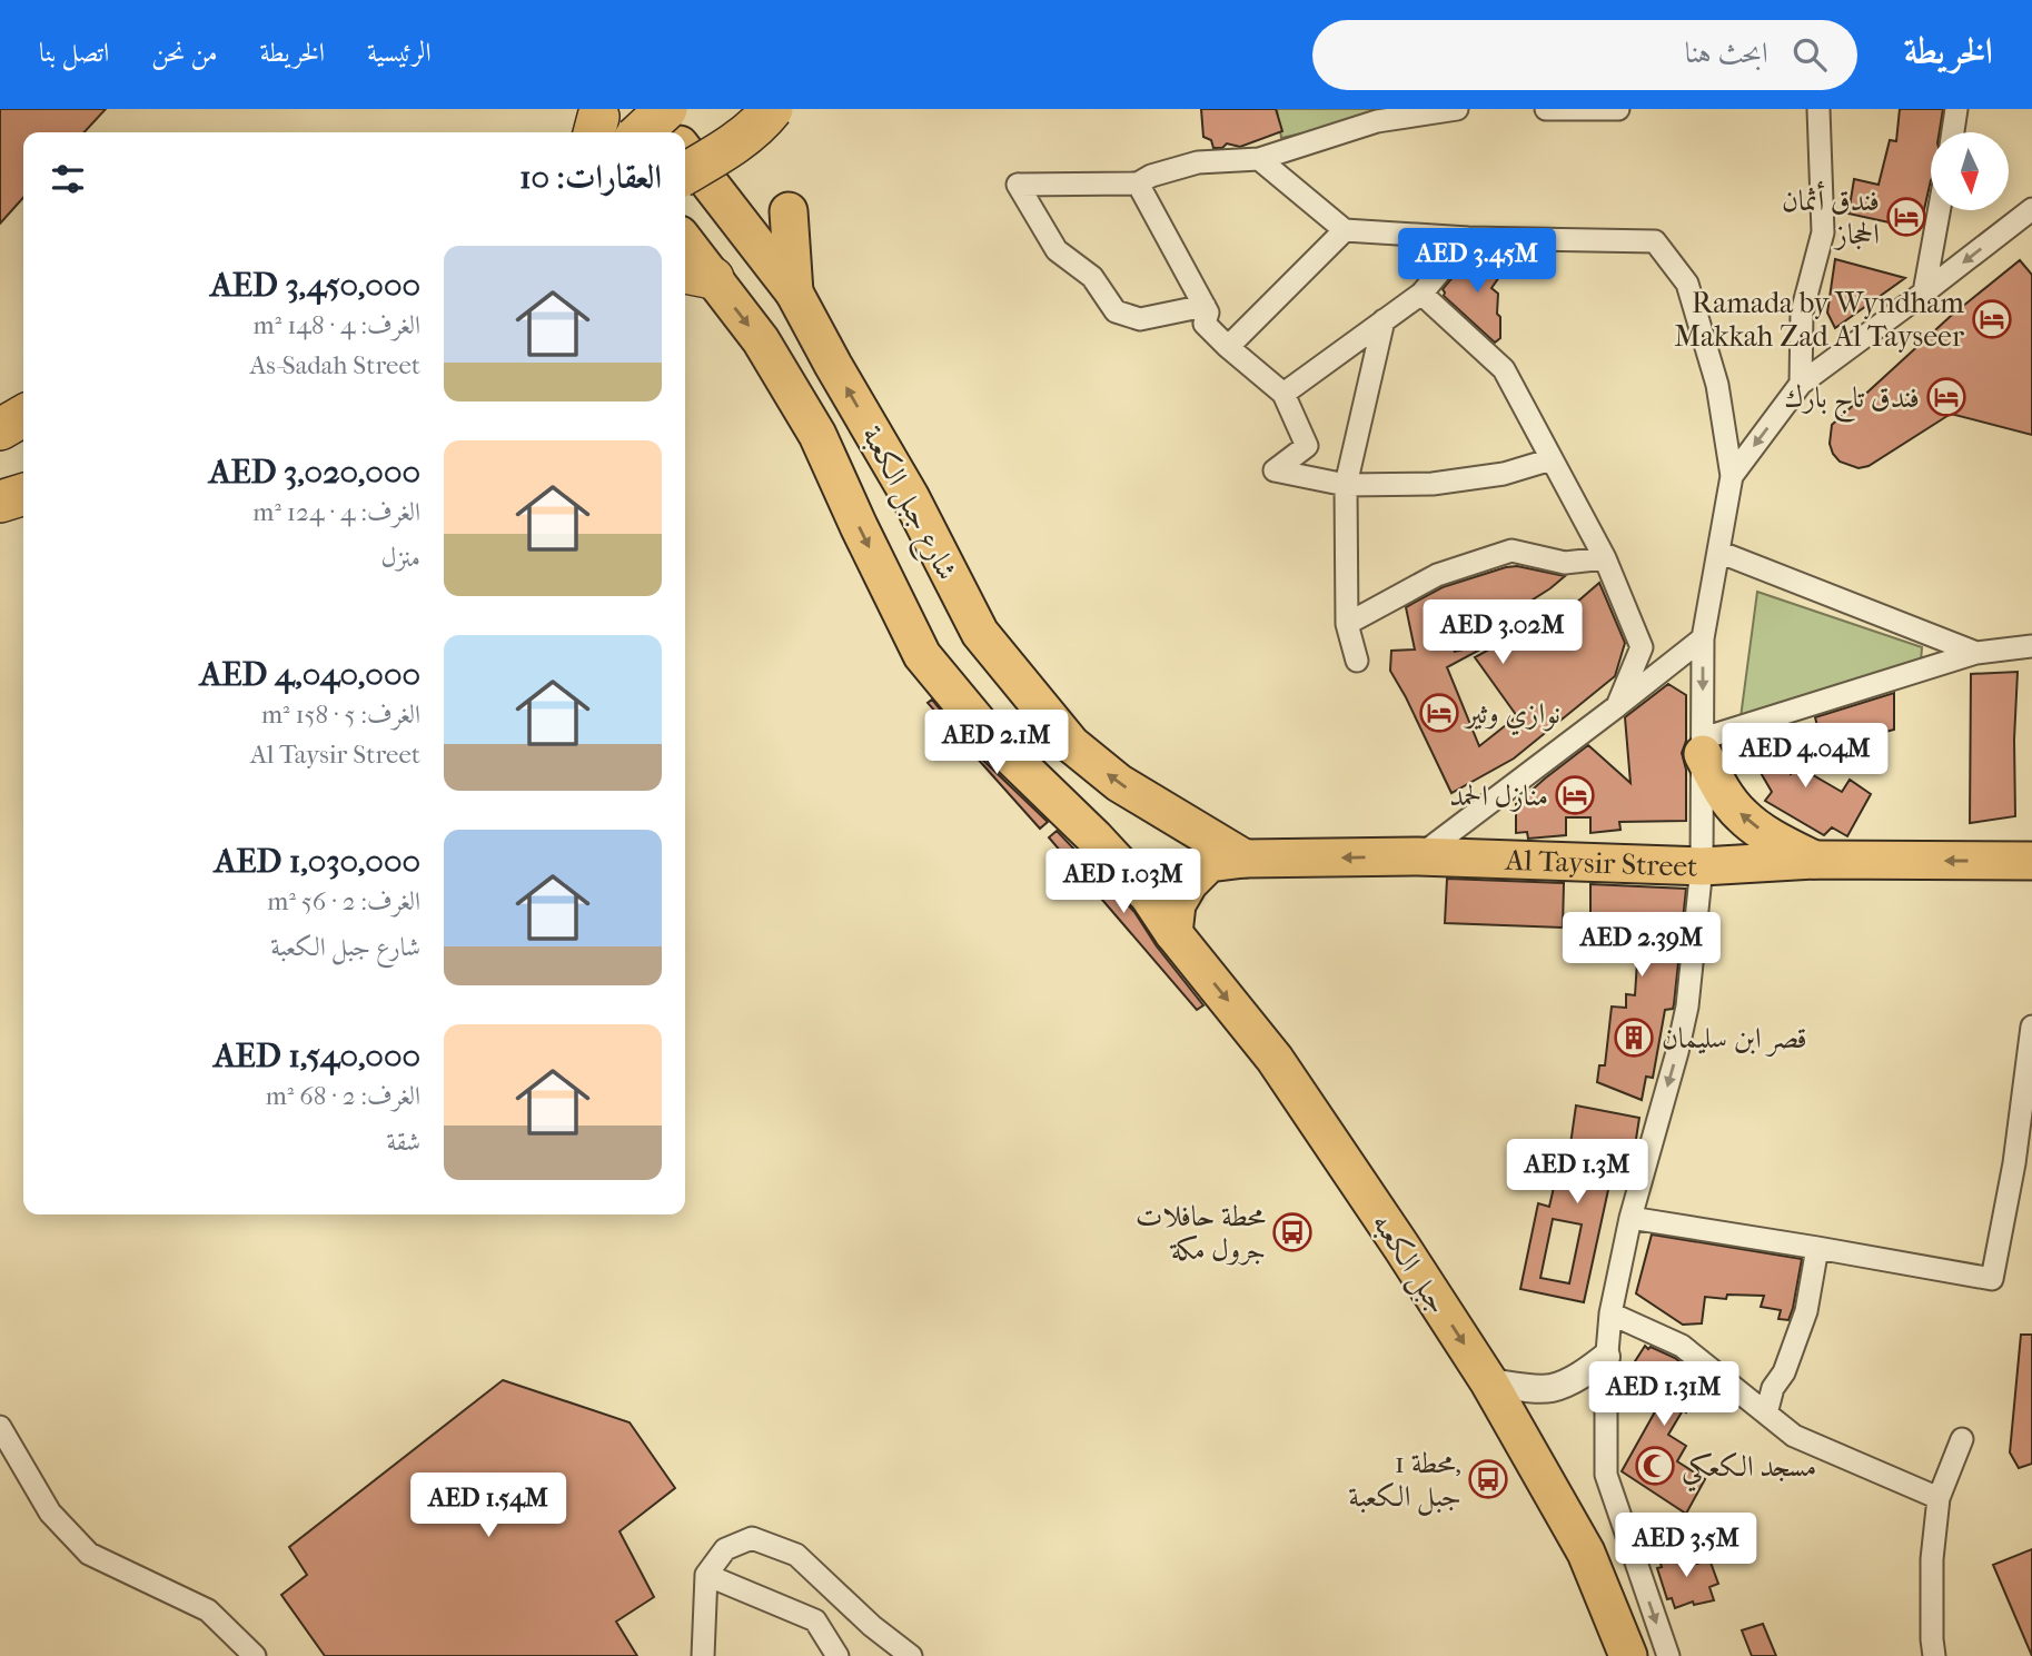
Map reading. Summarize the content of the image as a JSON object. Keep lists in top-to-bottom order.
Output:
{
  "streets": {
    "highway": ["شارع جبل الكعبة", "Al Taysir Street", "جبل الكعبه"]
  },
  "crossings": [
    ["شارع جبل الكعبة", "Al Taysir Street"],
    ["شارع جبل الكعبة", "جبل الكعبه"],
    ["Al Taysir Street", "جبل الكعبه"]
  ],
  "one_way": ["Al Taysir Street", "جبل الكعبه"],
  "places": {
    "hotel": [
      "فندق أثمان الحجاز",
      "Ramada by Wyndham Makkah Zad Al Tayseer",
      "فندق تاج بارك",
      "نوازي وثير",
      "منازل الحمد"
    ],
    "building": ["قصر ابن سليمان"],
    "bus stop": ["محطة حافلات جرول مكة", "محطة 1, جبل الكعبة"],
    "mosque": ["مسجد الكعكي"]
  },
  "north": "bottom",
  "page": {
    "header": "الخريطة",
    "search": "ابحث هنا",
    "nav": [
      "الرئيسية",
      "الخريطة",
      "من نحن",
      "اتصل بنا"
    ],
    "heading": "العقارات: 10",
    "list": [
      {
        "name": "AED 3,450,000",
        "note": "الغرف: 4 · 148 m² · As-Sadah Street"
      },
      {
        "name": "AED 3,020,000",
        "note": "الغرف: 4 · 124 m² · منزل"
      },
      {
        "name": "AED 4,040,000",
        "note": "الغرف: 5 · 158 m² · Al Taysir Street"
      },
      {
        "name": "AED 1,030,000",
        "note": "الغرف: 2 · 56 m² · شارع جبل الكعبة"
      },
      {
        "name": "AED 1,540,000",
        "note": "الغرف: 2 · 68 m² · شقة"
      }
    ],
    "price": [
      "AED 3.45M",
      "AED 3.02M",
      "AED 2.1M",
      "AED 4.04M",
      "AED 1.03M",
      "AED 2.39M",
      "AED 1.3M",
      "AED 1.31M",
      "AED 1.54M",
      "AED 3.5M"
    ]
  }
}
